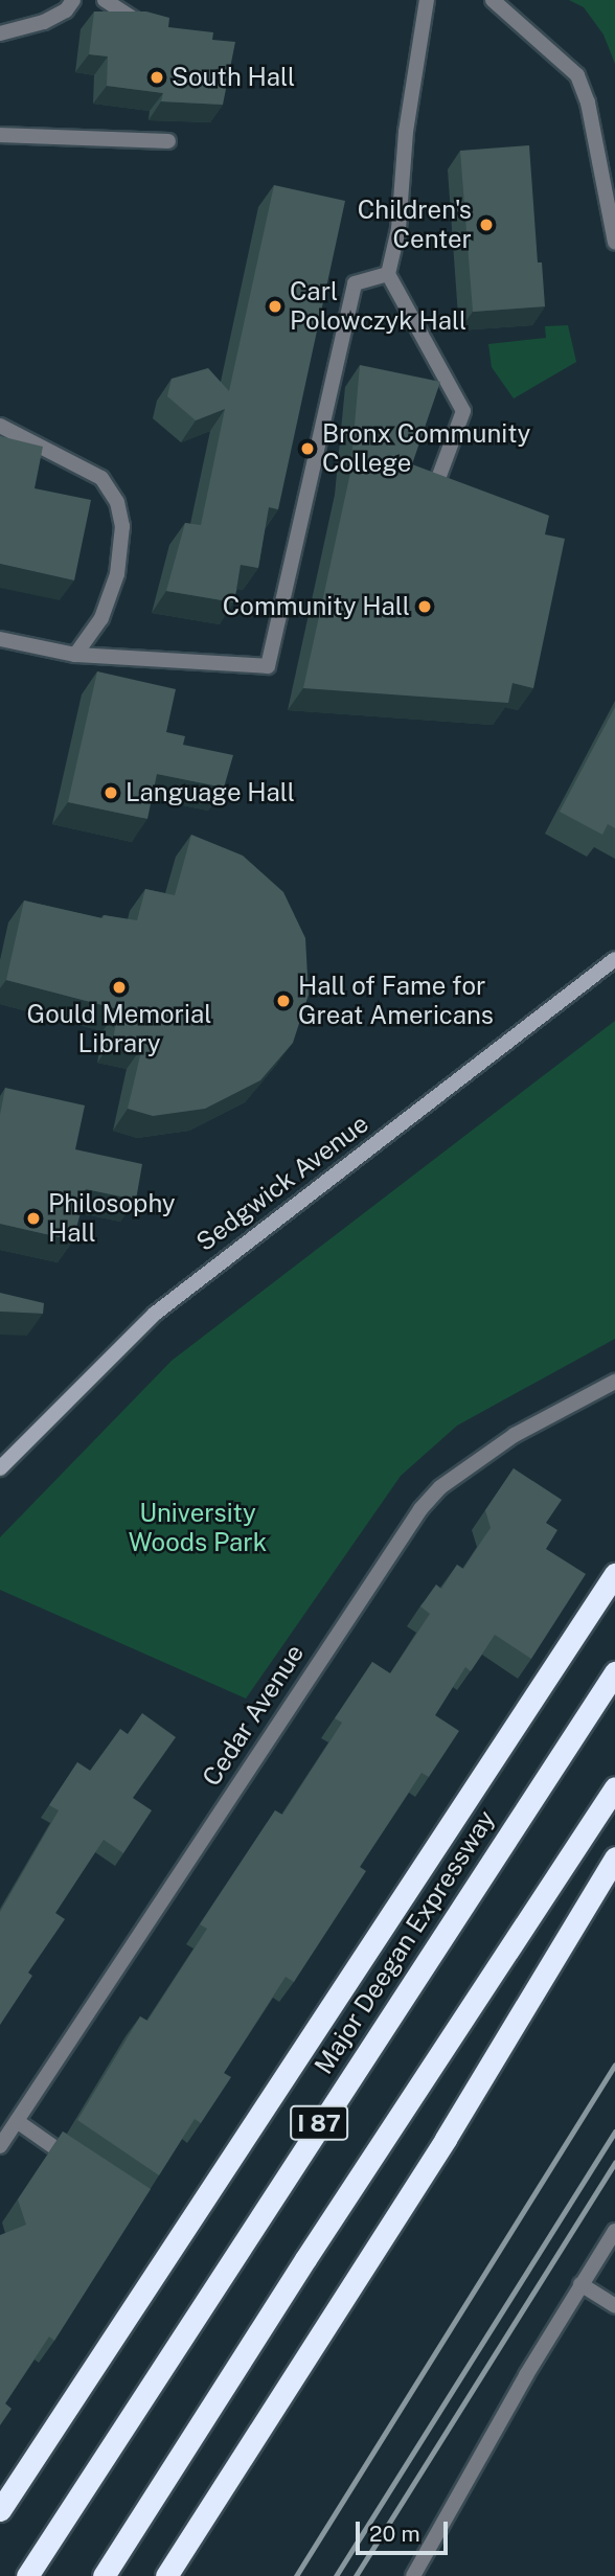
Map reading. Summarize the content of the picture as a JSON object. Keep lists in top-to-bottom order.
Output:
{
  "streets": {
    "highway": ["Major Deegan Expressway", "I 87"],
    "main road": ["Sedgwick Avenue"],
    "street": ["Cedar Avenue"]
  },
  "parks": ["University Woods Park"],
  "places": [
    "South Hall",
    "Children's Center",
    "Carl Polowczyk Hall",
    "Bronx Community College",
    "Community Hall",
    "Language Hall",
    "Gould Memorial Library",
    "Hall of Fame for Great Americans",
    "Philosophy Hall"
  ],
  "scale_bar": "20 m"
}
